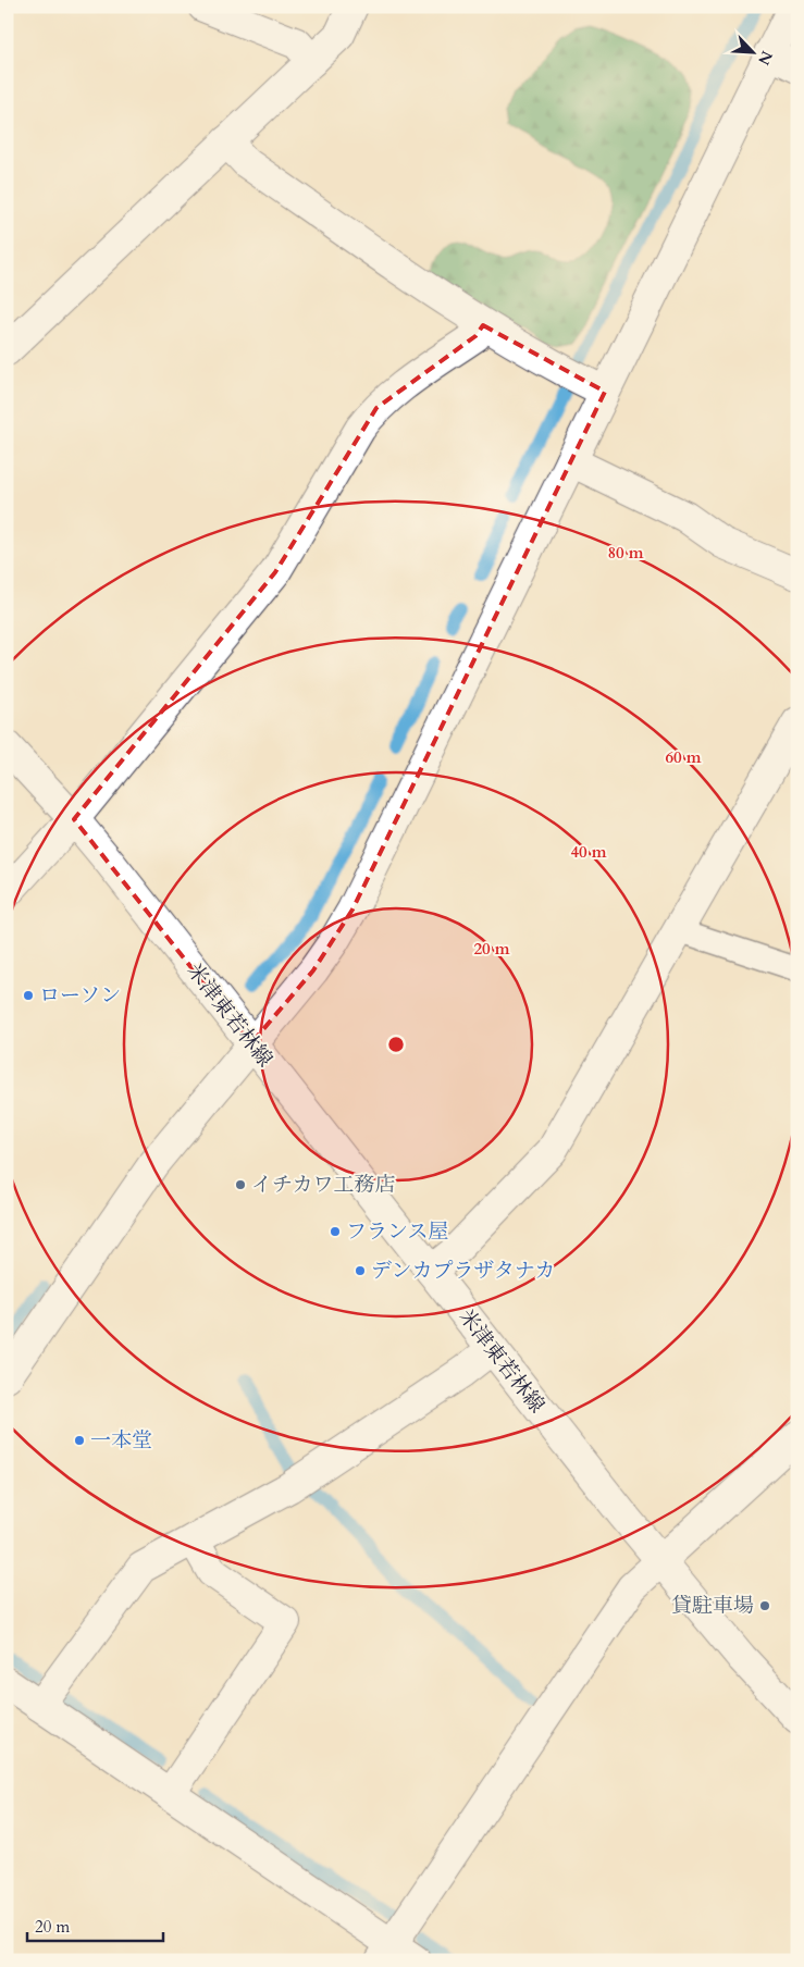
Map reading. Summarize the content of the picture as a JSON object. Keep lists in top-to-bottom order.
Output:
{
  "streets": {
    "street": ["米津東若林線"]
  },
  "places": [
    "ローソン",
    "イチカワ工務店",
    "フランス屋",
    "デンカプラザタナカ",
    "一本堂",
    "貸駐車場"
  ],
  "scale_bar": "20 m",
  "north": "bottom right",
  "rings": [
    "80 m",
    "60 m",
    "40 m",
    "20 m"
  ]
}
